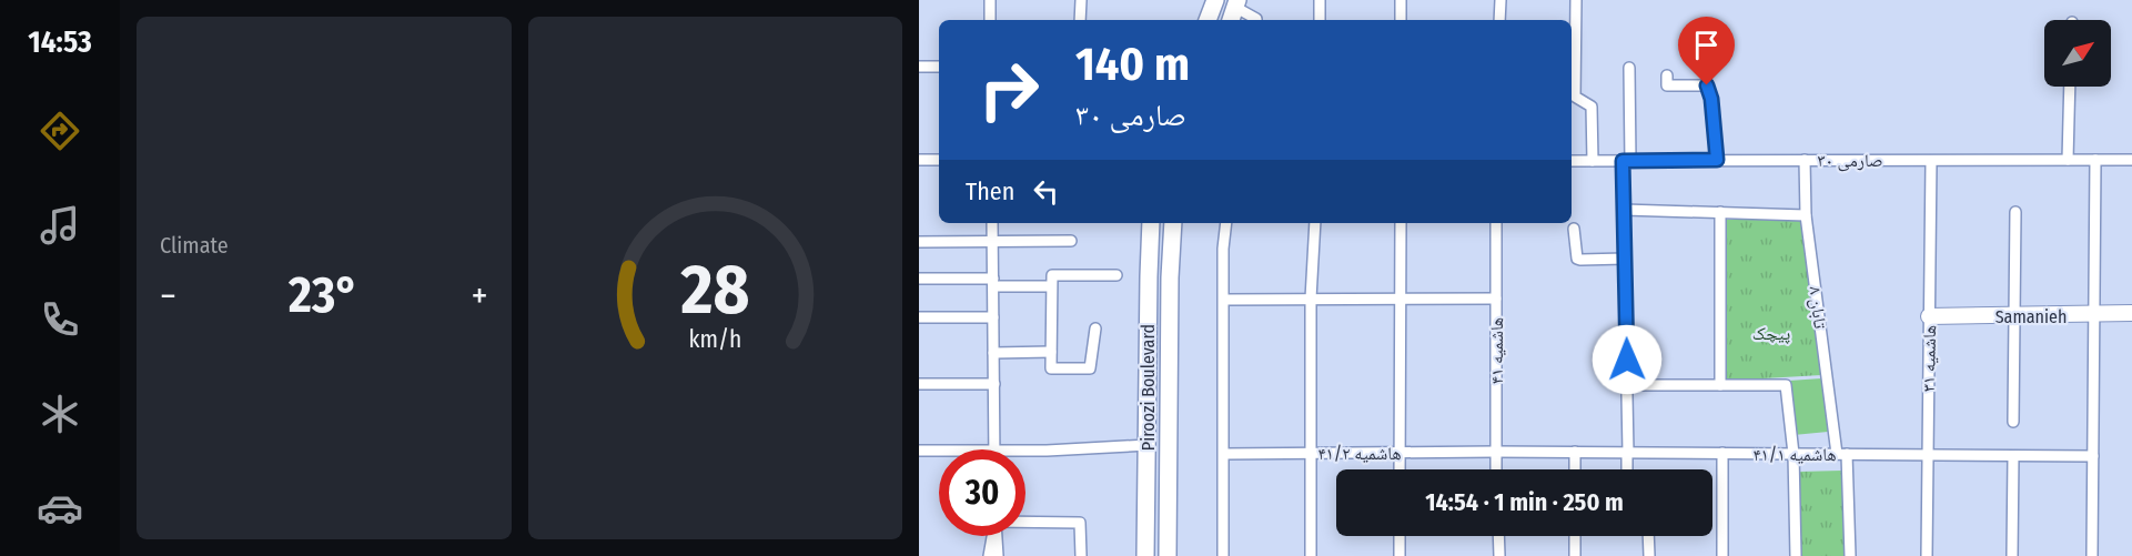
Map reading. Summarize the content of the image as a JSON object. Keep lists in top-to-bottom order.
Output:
{
  "streets": {
    "main road": ["Piroozi Boulevard"],
    "street": [
      "صارمی ۳۰",
      "تابان ۸",
      "Samanieh",
      "هاشمیه ۴۱",
      "هاشمیه ۳۱",
      "هاشمیه ۴۱/۲",
      "هاشمیه ۴۱/۱"
    ]
  },
  "crossings": [
    ["صارمی ۳۰", "تابان ۸"],
    ["صارمی ۳۰", "هاشمیه ۳۱"],
    ["تابان ۸", "هاشمیه ۴۱/۱"],
    ["Samanieh", "هاشمیه ۳۱"],
    ["هاشمیه ۴۱", "هاشمیه ۴۱/۲"],
    ["هاشمیه ۴۱", "هاشمیه ۴۱/۱"],
    ["هاشمیه ۳۱", "هاشمیه ۴۱/۱"],
    ["هاشمیه ۴۱/۲", "هاشمیه ۴۱/۱"]
  ],
  "parks": ["پیچک"],
  "north": "top right",
  "page": {
    "tabs": "14:53",
    "tile": "Climate",
    "turn": ["140 m", "صارمی ۳۰"],
    "then": "Then",
    "heat": ["−", "23°", "+"],
    "limit": "30",
    "trip": "14:54 · 1 min · 250 m",
    "gauge": ["28", "km/h"]
  }
}
